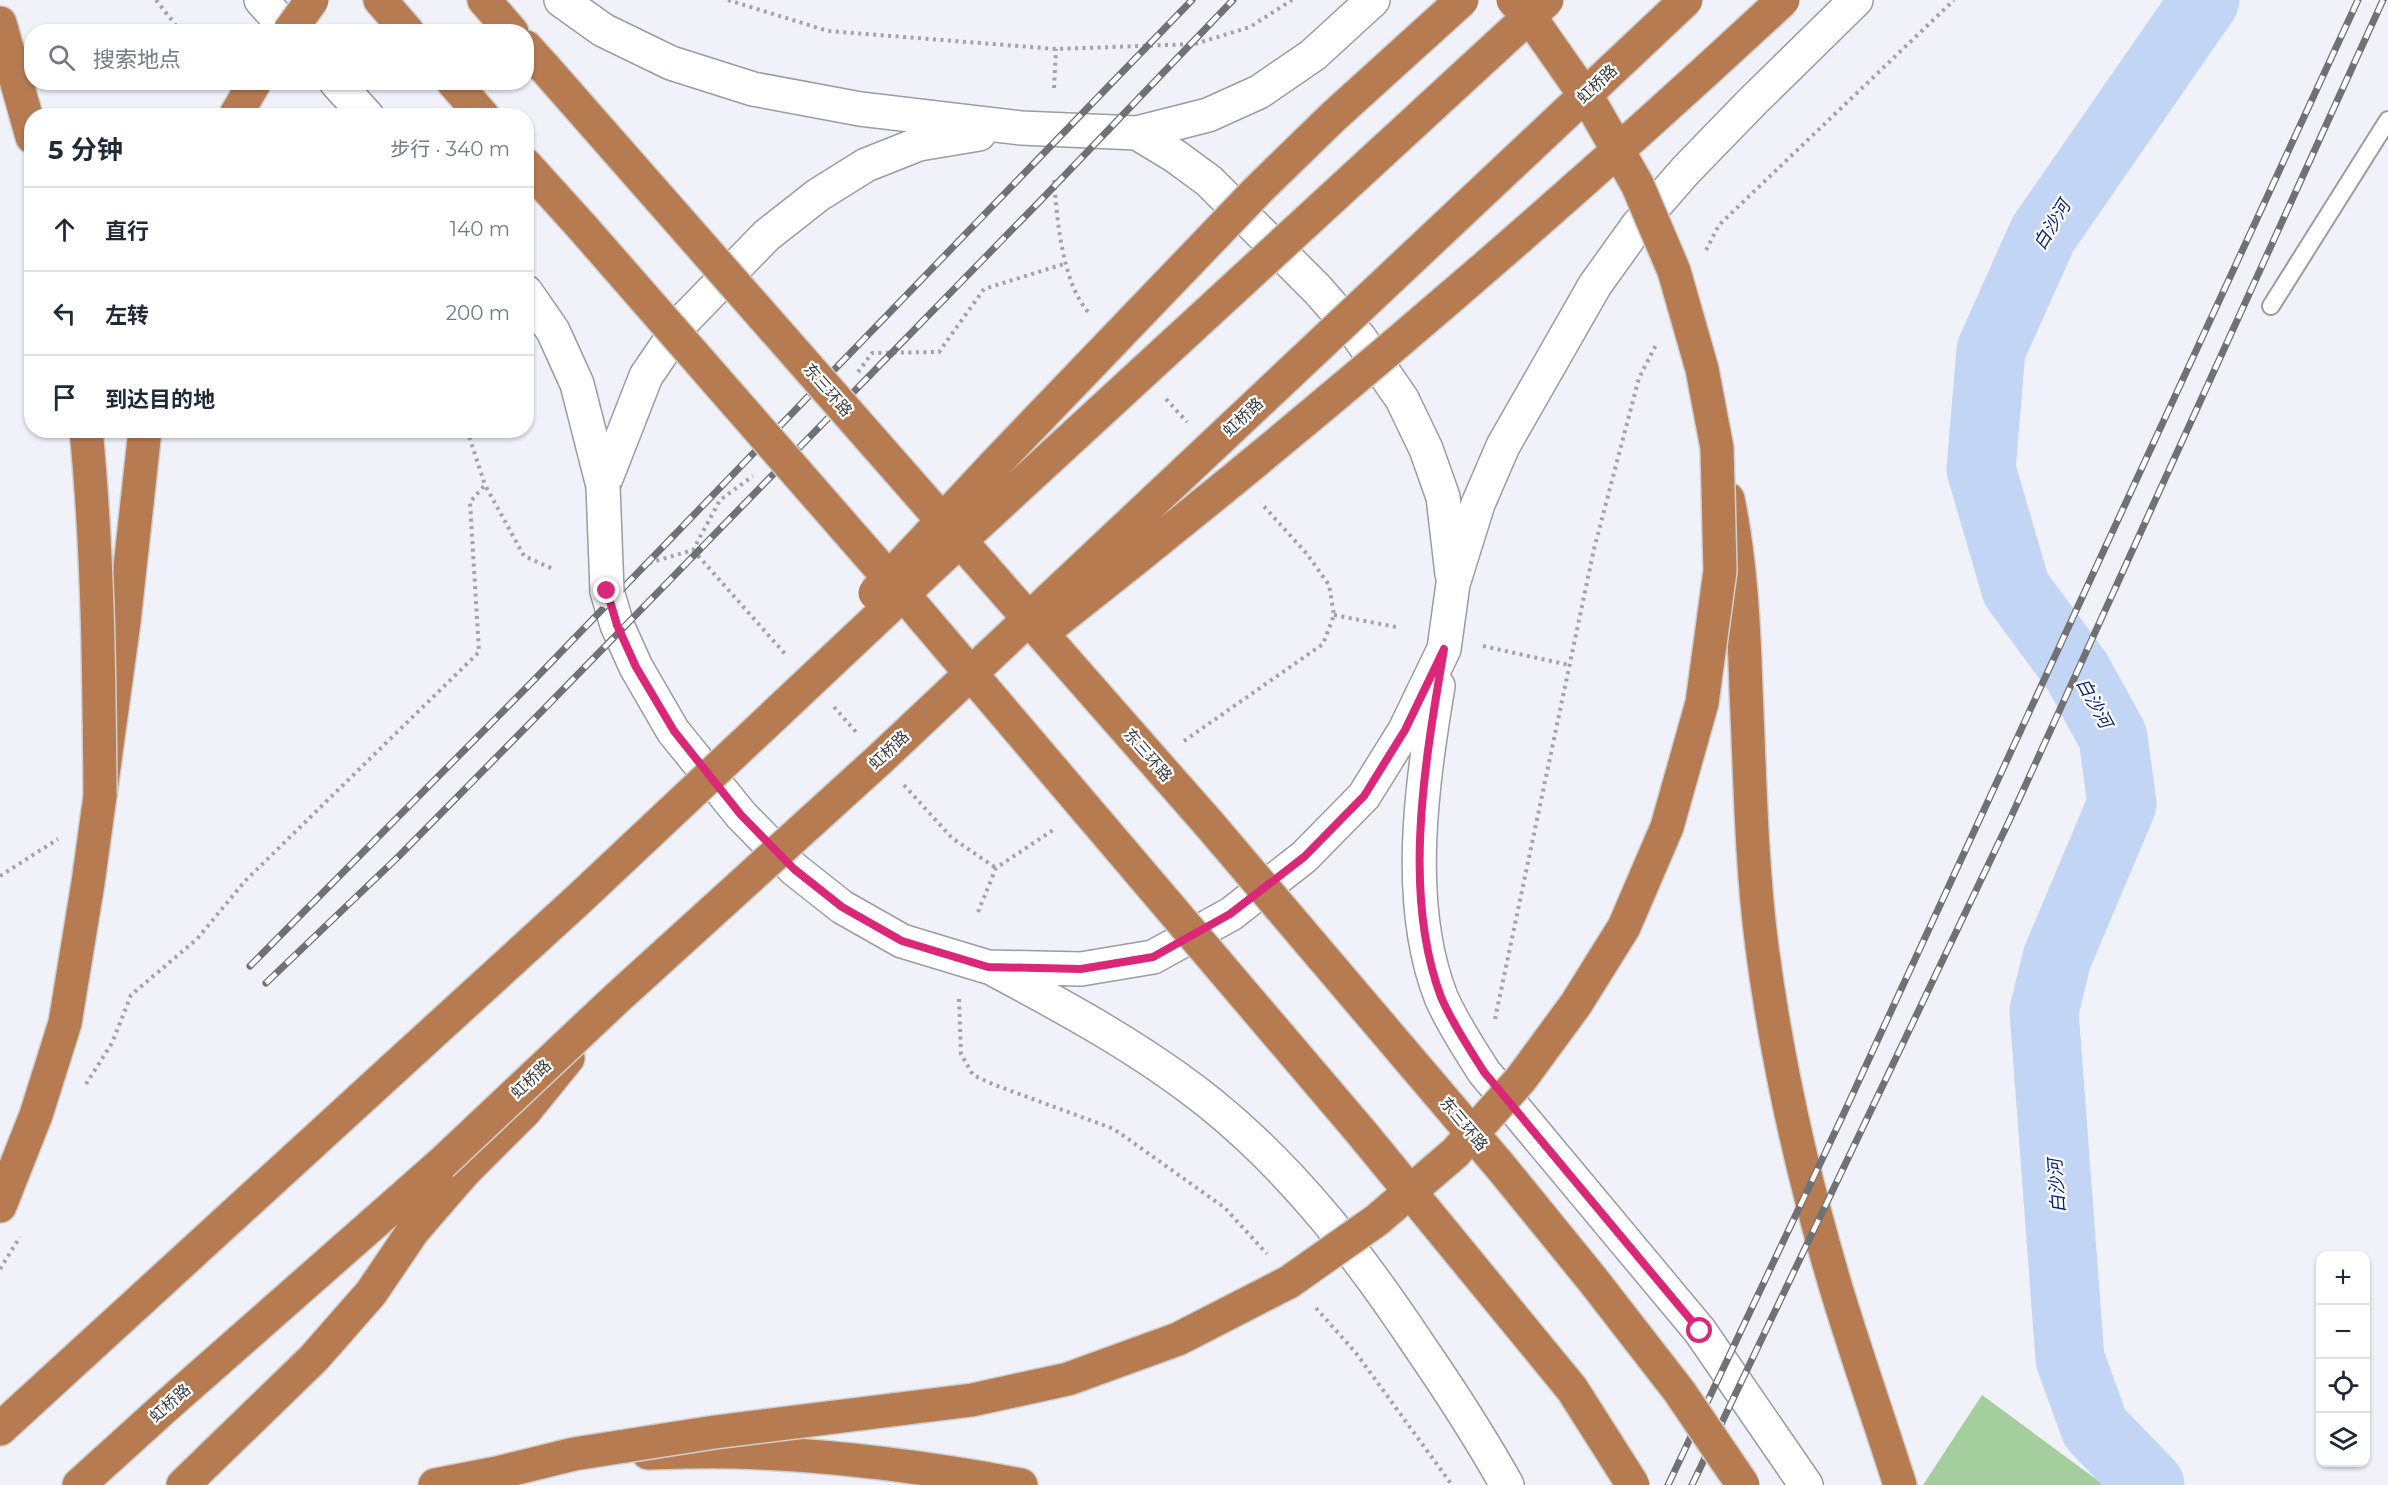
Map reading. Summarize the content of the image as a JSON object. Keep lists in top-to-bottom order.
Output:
{
  "streets": {
    "highway": ["虹桥路", "东三环路"]
  },
  "water": ["白沙河"],
  "page": {
    "search": "搜索地点",
    "heading": ["5 分钟", "步行 · 340 m"],
    "list": [
      ["直行", "140 m"],
      ["左转", "200 m"],
      "到达目的地"
    ],
    "map_buttons": ["+", "−"]
  }
}
